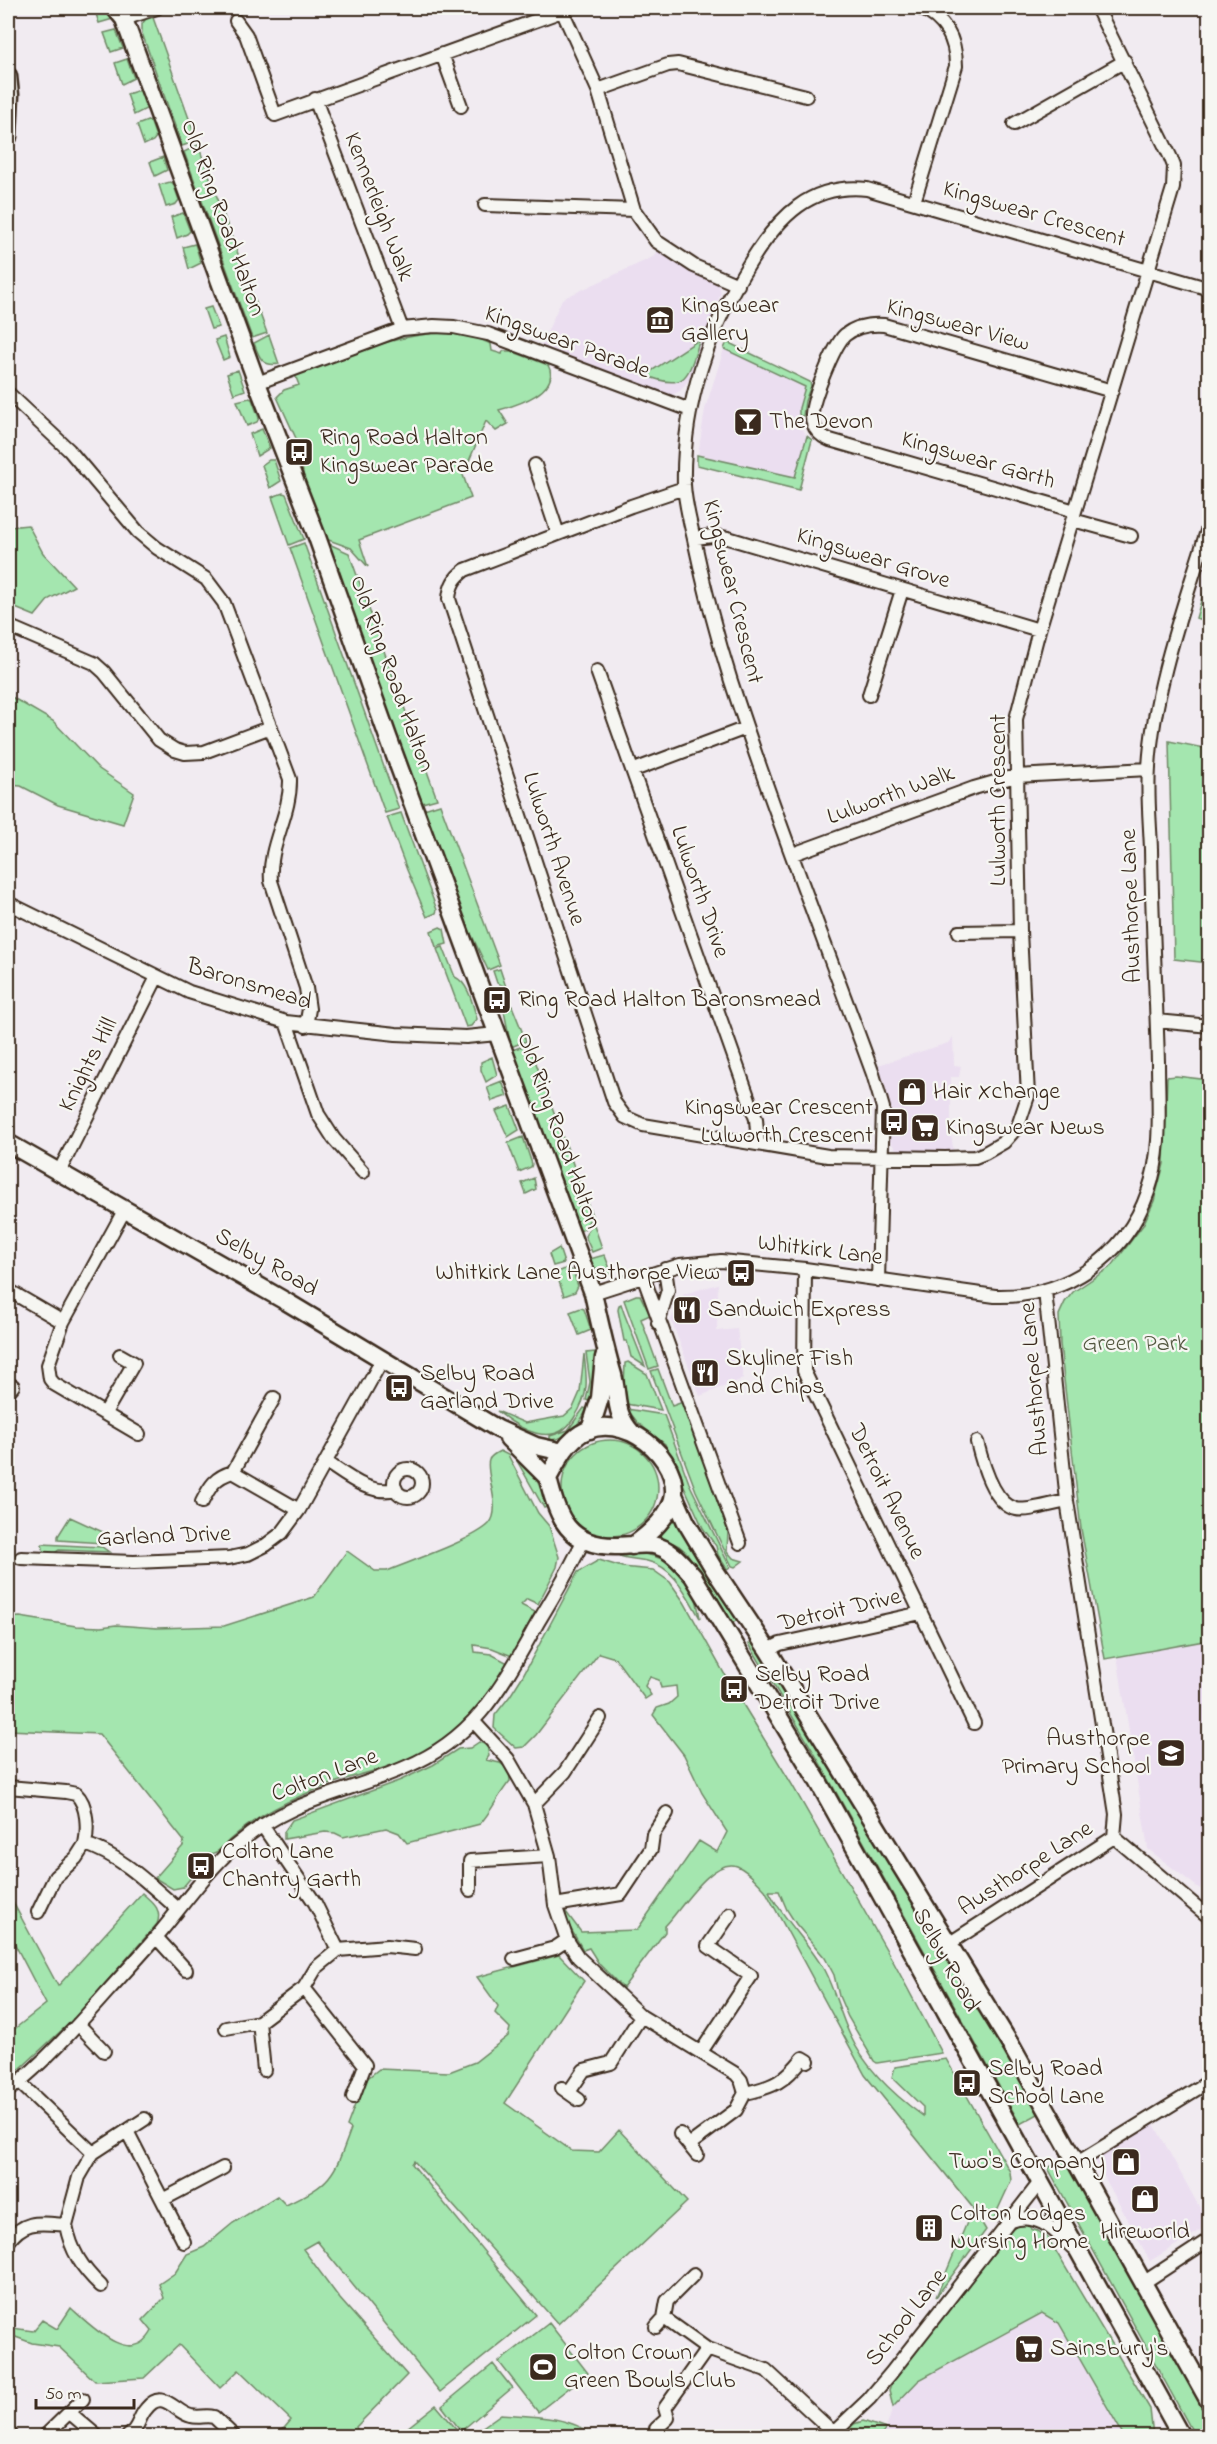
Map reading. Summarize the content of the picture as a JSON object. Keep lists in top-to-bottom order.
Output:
{
  "streets": {
    "main road": ["Old Ring Road Halton", "Selby Road"],
    "street": [
      "Kennerleigh Walk",
      "Kingswear Crescent",
      "Kingswear View",
      "Kingswear Parade",
      "Kingswear Garth",
      "Kingswear Grove",
      "Lulworth Walk",
      "Lulworth Crescent",
      "Lulworth Avenue",
      "Lulworth Drive",
      "Austhorpe Lane",
      "Baronsmead",
      "Knights Hill",
      "Whitkirk Lane",
      "Detroit Avenue",
      "Garland Drive",
      "Detroit Drive",
      "Colton Lane",
      "School Lane"
    ]
  },
  "crossings": [
    ["Kennerleigh Walk", "Kingswear Parade"],
    ["Kingswear Crescent", "Kingswear Parade"],
    ["Kingswear Crescent", "Kingswear Grove"],
    ["Kingswear Crescent", "Lulworth Walk"],
    ["Kingswear Crescent", "Lulworth Crescent"],
    ["Kingswear Crescent", "Lulworth Avenue"],
    ["Kingswear Crescent", "Whitkirk Lane"],
    ["Old Ring Road Halton", "Kingswear Parade"],
    ["Old Ring Road Halton", "Baronsmead"],
    ["Old Ring Road Halton", "Whitkirk Lane"],
    ["Old Ring Road Halton", "Selby Road"],
    ["Old Ring Road Halton", "Colton Lane"],
    ["Kingswear View", "Kingswear Garth"],
    ["Kingswear View", "Lulworth Crescent"],
    ["Kingswear Garth", "Lulworth Crescent"],
    ["Kingswear Grove", "Lulworth Crescent"],
    ["Lulworth Walk", "Lulworth Crescent"],
    ["Lulworth Walk", "Austhorpe Lane"],
    ["Lulworth Crescent", "Lulworth Avenue"],
    ["Lulworth Avenue", "Lulworth Drive"],
    ["Austhorpe Lane", "Whitkirk Lane"],
    ["Austhorpe Lane", "Selby Road"],
    ["Baronsmead", "Knights Hill"],
    ["Knights Hill", "Selby Road"],
    ["Whitkirk Lane", "Detroit Avenue"],
    ["Selby Road", "Garland Drive"],
    ["Selby Road", "Detroit Drive"],
    ["Selby Road", "Colton Lane"],
    ["Selby Road", "School Lane"],
    ["Detroit Avenue", "Detroit Drive"]
  ],
  "parks": ["Green Park"],
  "places": {
    "museum": ["Kingswear Gallery"],
    "bar": ["The Devon"],
    "bus stop": [
      "Ring Road Halton Kingswear Parade",
      "Ring Road Halton Baronsmead",
      "Kingswear Crescent Lulworth Crescent",
      "Whitkirk Lane Austhorpe View",
      "Selby Road Garland Drive",
      "Selby Road Detroit Drive",
      "Colton Lane Chantry Garth",
      "Selby Road School Lane"
    ],
    "shop": ["Hair Xchange", "Two's Company", "Hireworld"],
    "supermarket": ["Kingswear News", "Sainsbury's"],
    "restaurant": ["Sandwich Express", "Skyliner Fish and Chips"],
    "school or university": ["Austhorpe Primary School"],
    "building": ["Colton Lodges Nursing Home"],
    "sports": ["Colton Crown Green Bowls Club"]
  },
  "scale_bar": "50 m"
}
